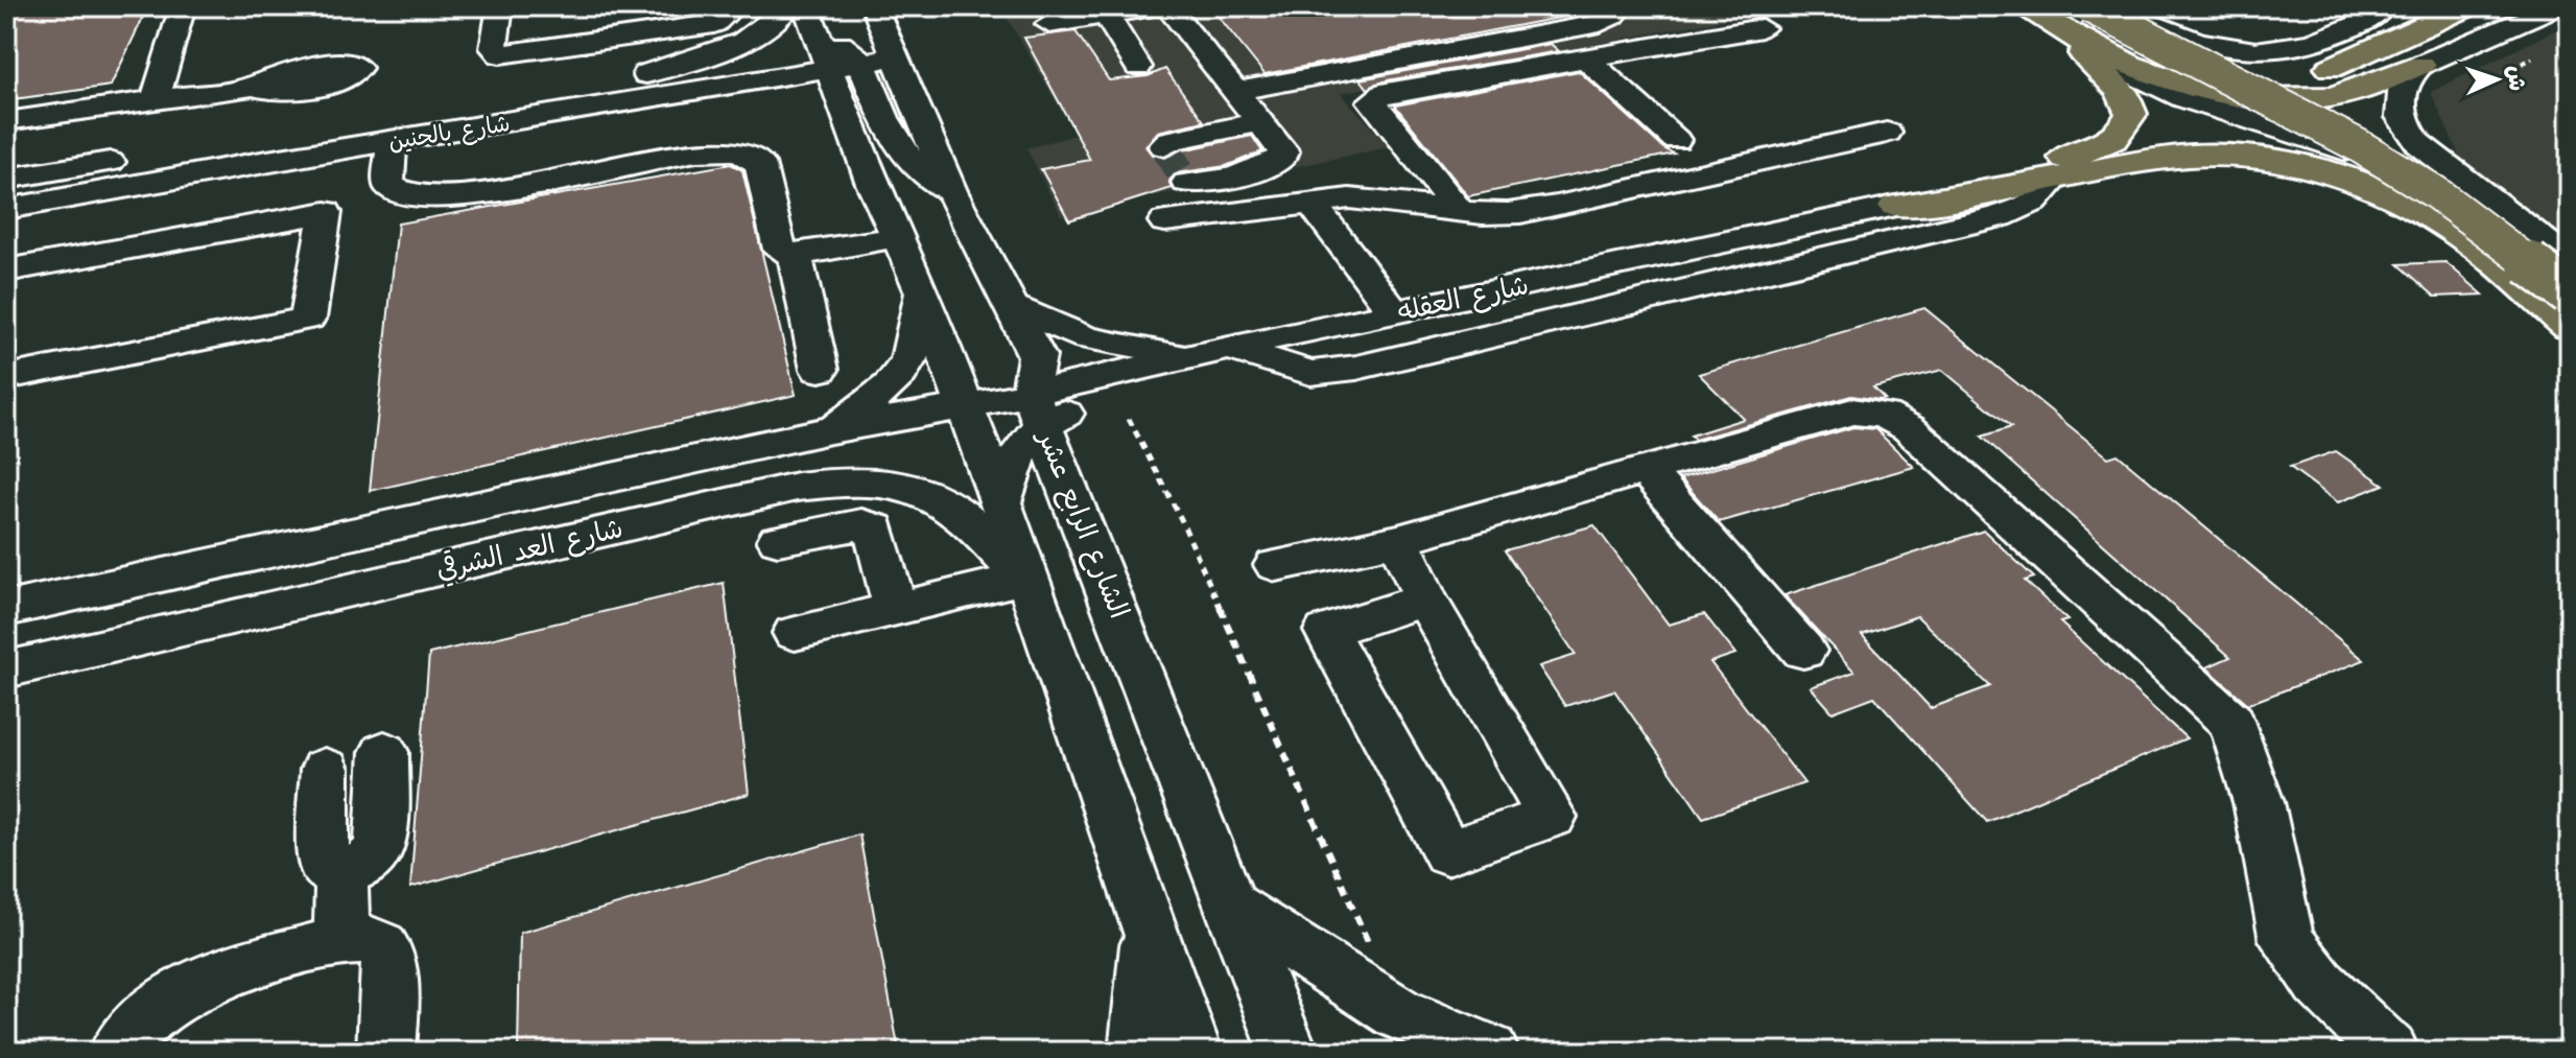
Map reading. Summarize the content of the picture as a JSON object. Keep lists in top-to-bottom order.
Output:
{
  "streets": {
    "street": [
      "شارع بالحنين",
      "شارع العقله",
      "الشارع الرابع عشر",
      "شارع العد الشرقي"
    ]
  },
  "north": "right"
}
